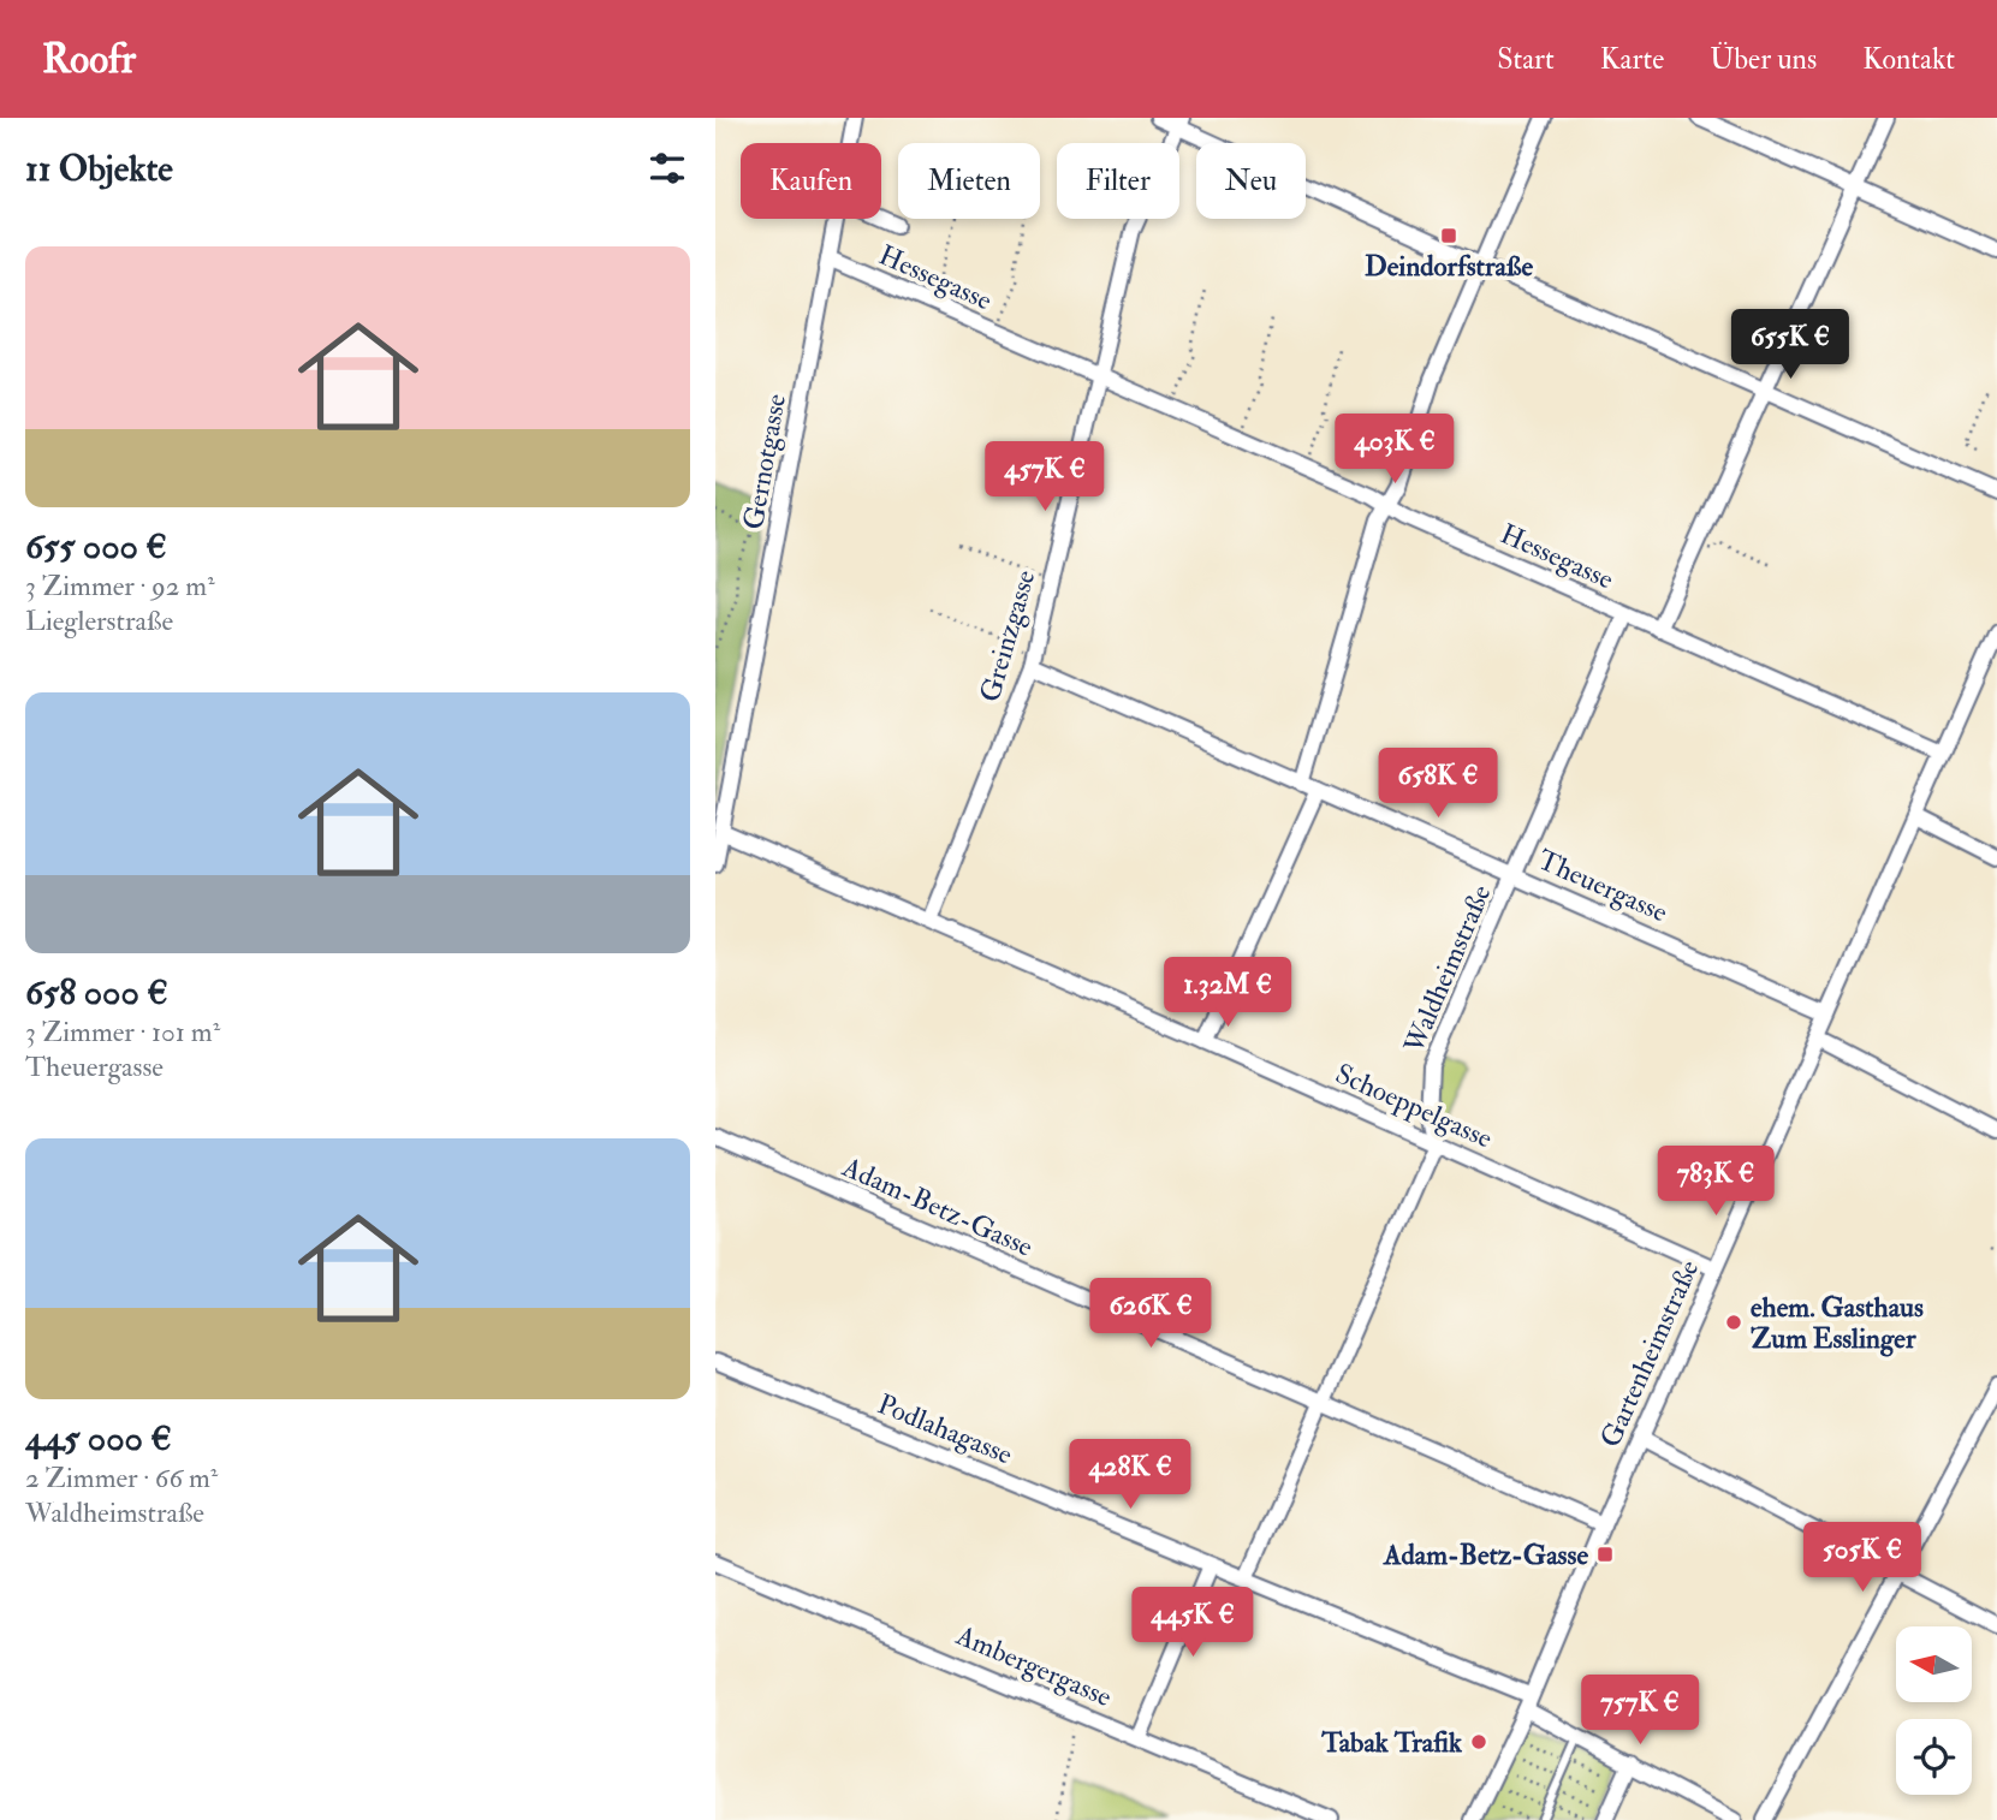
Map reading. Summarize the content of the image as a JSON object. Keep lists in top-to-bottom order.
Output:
{
  "streets": {
    "street": [
      "Hessegasse",
      "Gernotgasse",
      "Greinzgasse",
      "Theuergasse",
      "Waldheimstraße",
      "Schoeppelgasse",
      "Adam-Betz-Gasse",
      "Gartenheimstraße",
      "Podlahagasse",
      "Ambergergasse"
    ]
  },
  "crossings": [
    ["Hessegasse", "Gernotgasse"],
    ["Hessegasse", "Greinzgasse"],
    ["Hessegasse", "Waldheimstraße"],
    ["Hessegasse", "Gartenheimstraße"],
    ["Gernotgasse", "Schoeppelgasse"],
    ["Greinzgasse", "Theuergasse"],
    ["Greinzgasse", "Schoeppelgasse"],
    ["Theuergasse", "Waldheimstraße"],
    ["Theuergasse", "Gartenheimstraße"],
    ["Waldheimstraße", "Schoeppelgasse"],
    ["Schoeppelgasse", "Gartenheimstraße"],
    ["Adam-Betz-Gasse", "Gartenheimstraße"],
    ["Gartenheimstraße", "Podlahagasse"]
  ],
  "places": {
    "transit": ["Deindorfstraße", "Adam-Betz-Gasse"],
    "other": ["ehem. Gasthaus Zum Esslinger", "Tabak Trafik"]
  },
  "north": "left",
  "page": {
    "header": "Roofr",
    "nav": [
      "Start",
      "Karte",
      "Über uns",
      "Kontakt"
    ],
    "heading": "11 Objekte",
    "chip": [
      "Kaufen",
      "Mieten",
      "Filter",
      "Neu"
    ],
    "list": [
      {
        "name": "655 000 €",
        "note": "3 Zimmer · 92 m² · Lieglerstraße"
      },
      {
        "name": "658 000 €",
        "note": "3 Zimmer · 101 m² · Theuergasse"
      },
      {
        "name": "445 000 €",
        "note": "2 Zimmer · 66 m² · Waldheimstraße"
      }
    ],
    "price": [
      "655K €",
      "403K €",
      "457K €",
      "658K €",
      "1.32M €",
      "783K €",
      "626K €",
      "428K €",
      "505K €",
      "445K €",
      "757K €"
    ]
  }
}
